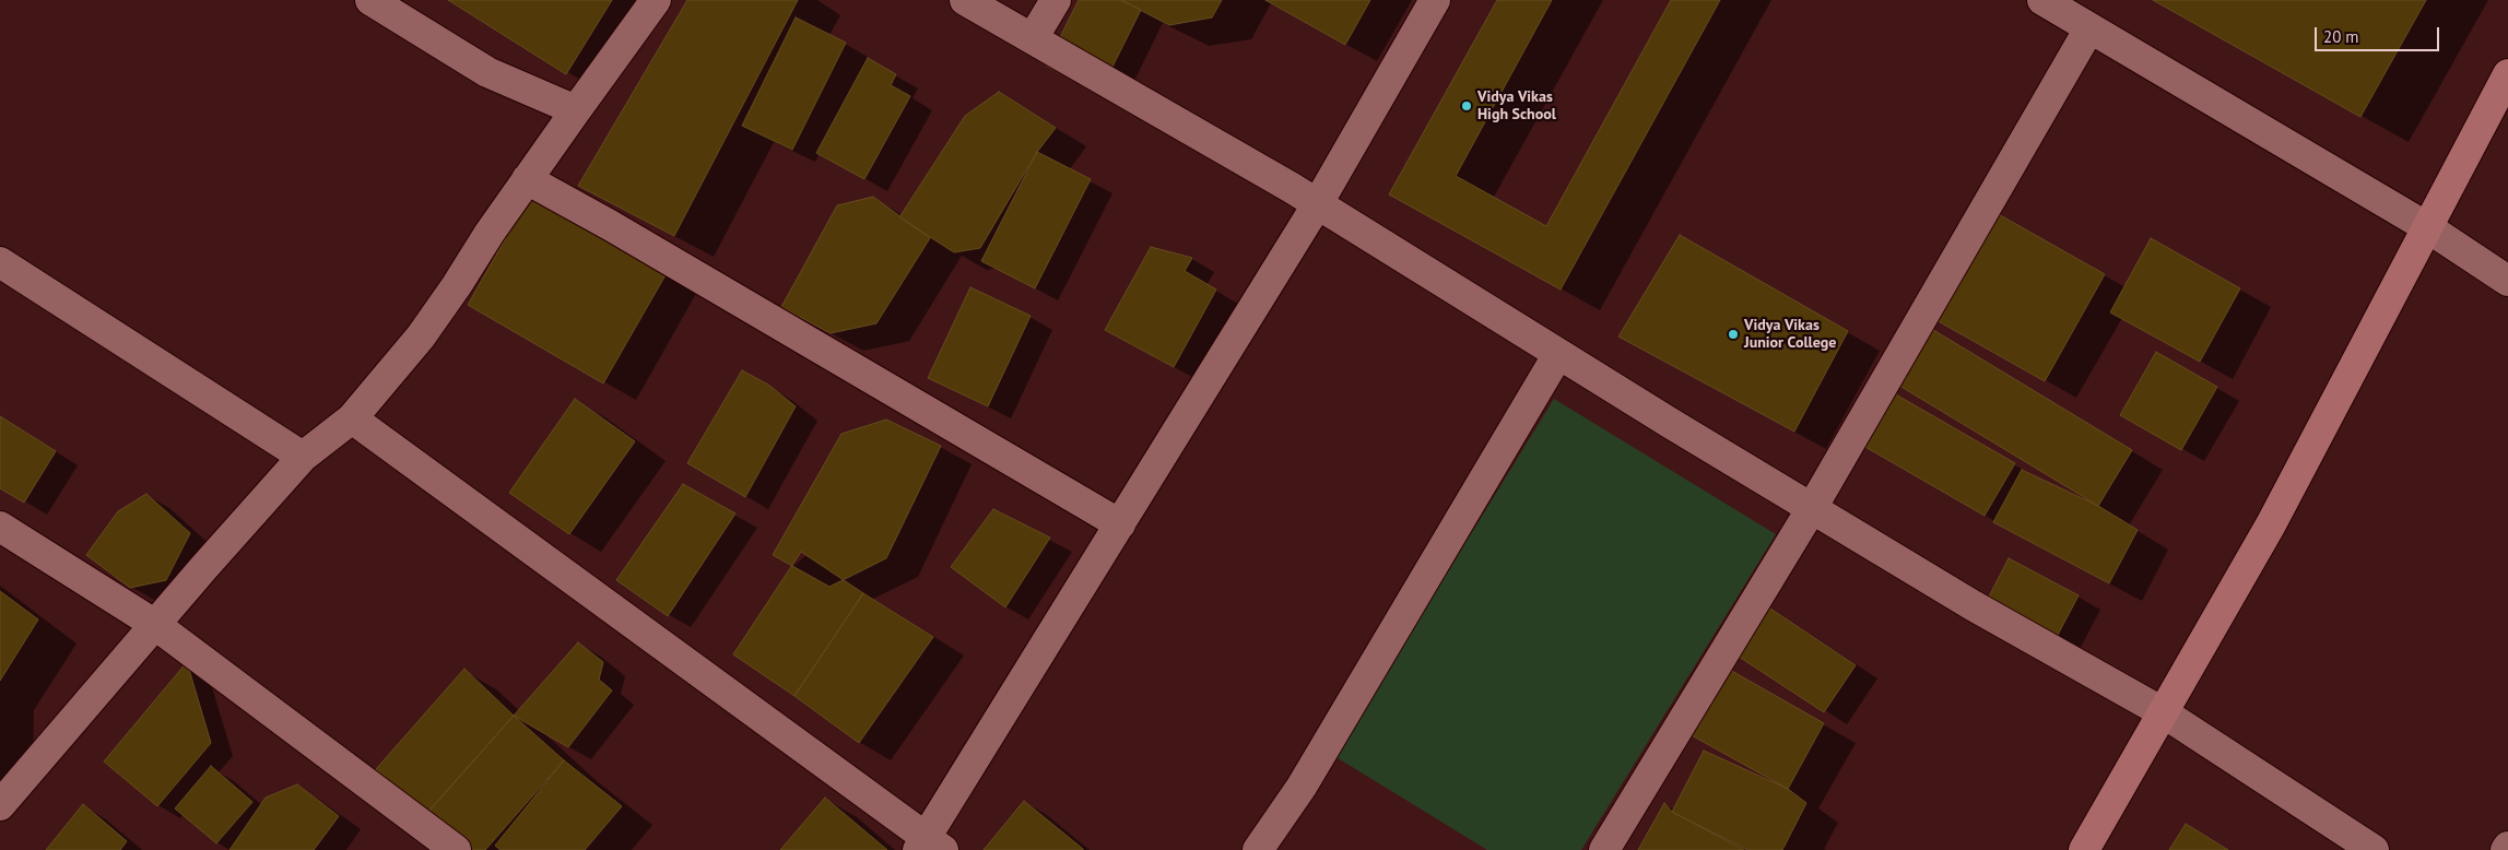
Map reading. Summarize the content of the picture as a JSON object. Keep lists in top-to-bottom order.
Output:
{
  "places": ["Vidya Vikas High School", "Vidya Vikas Junior College"],
  "scale_bar": "20 m"
}
